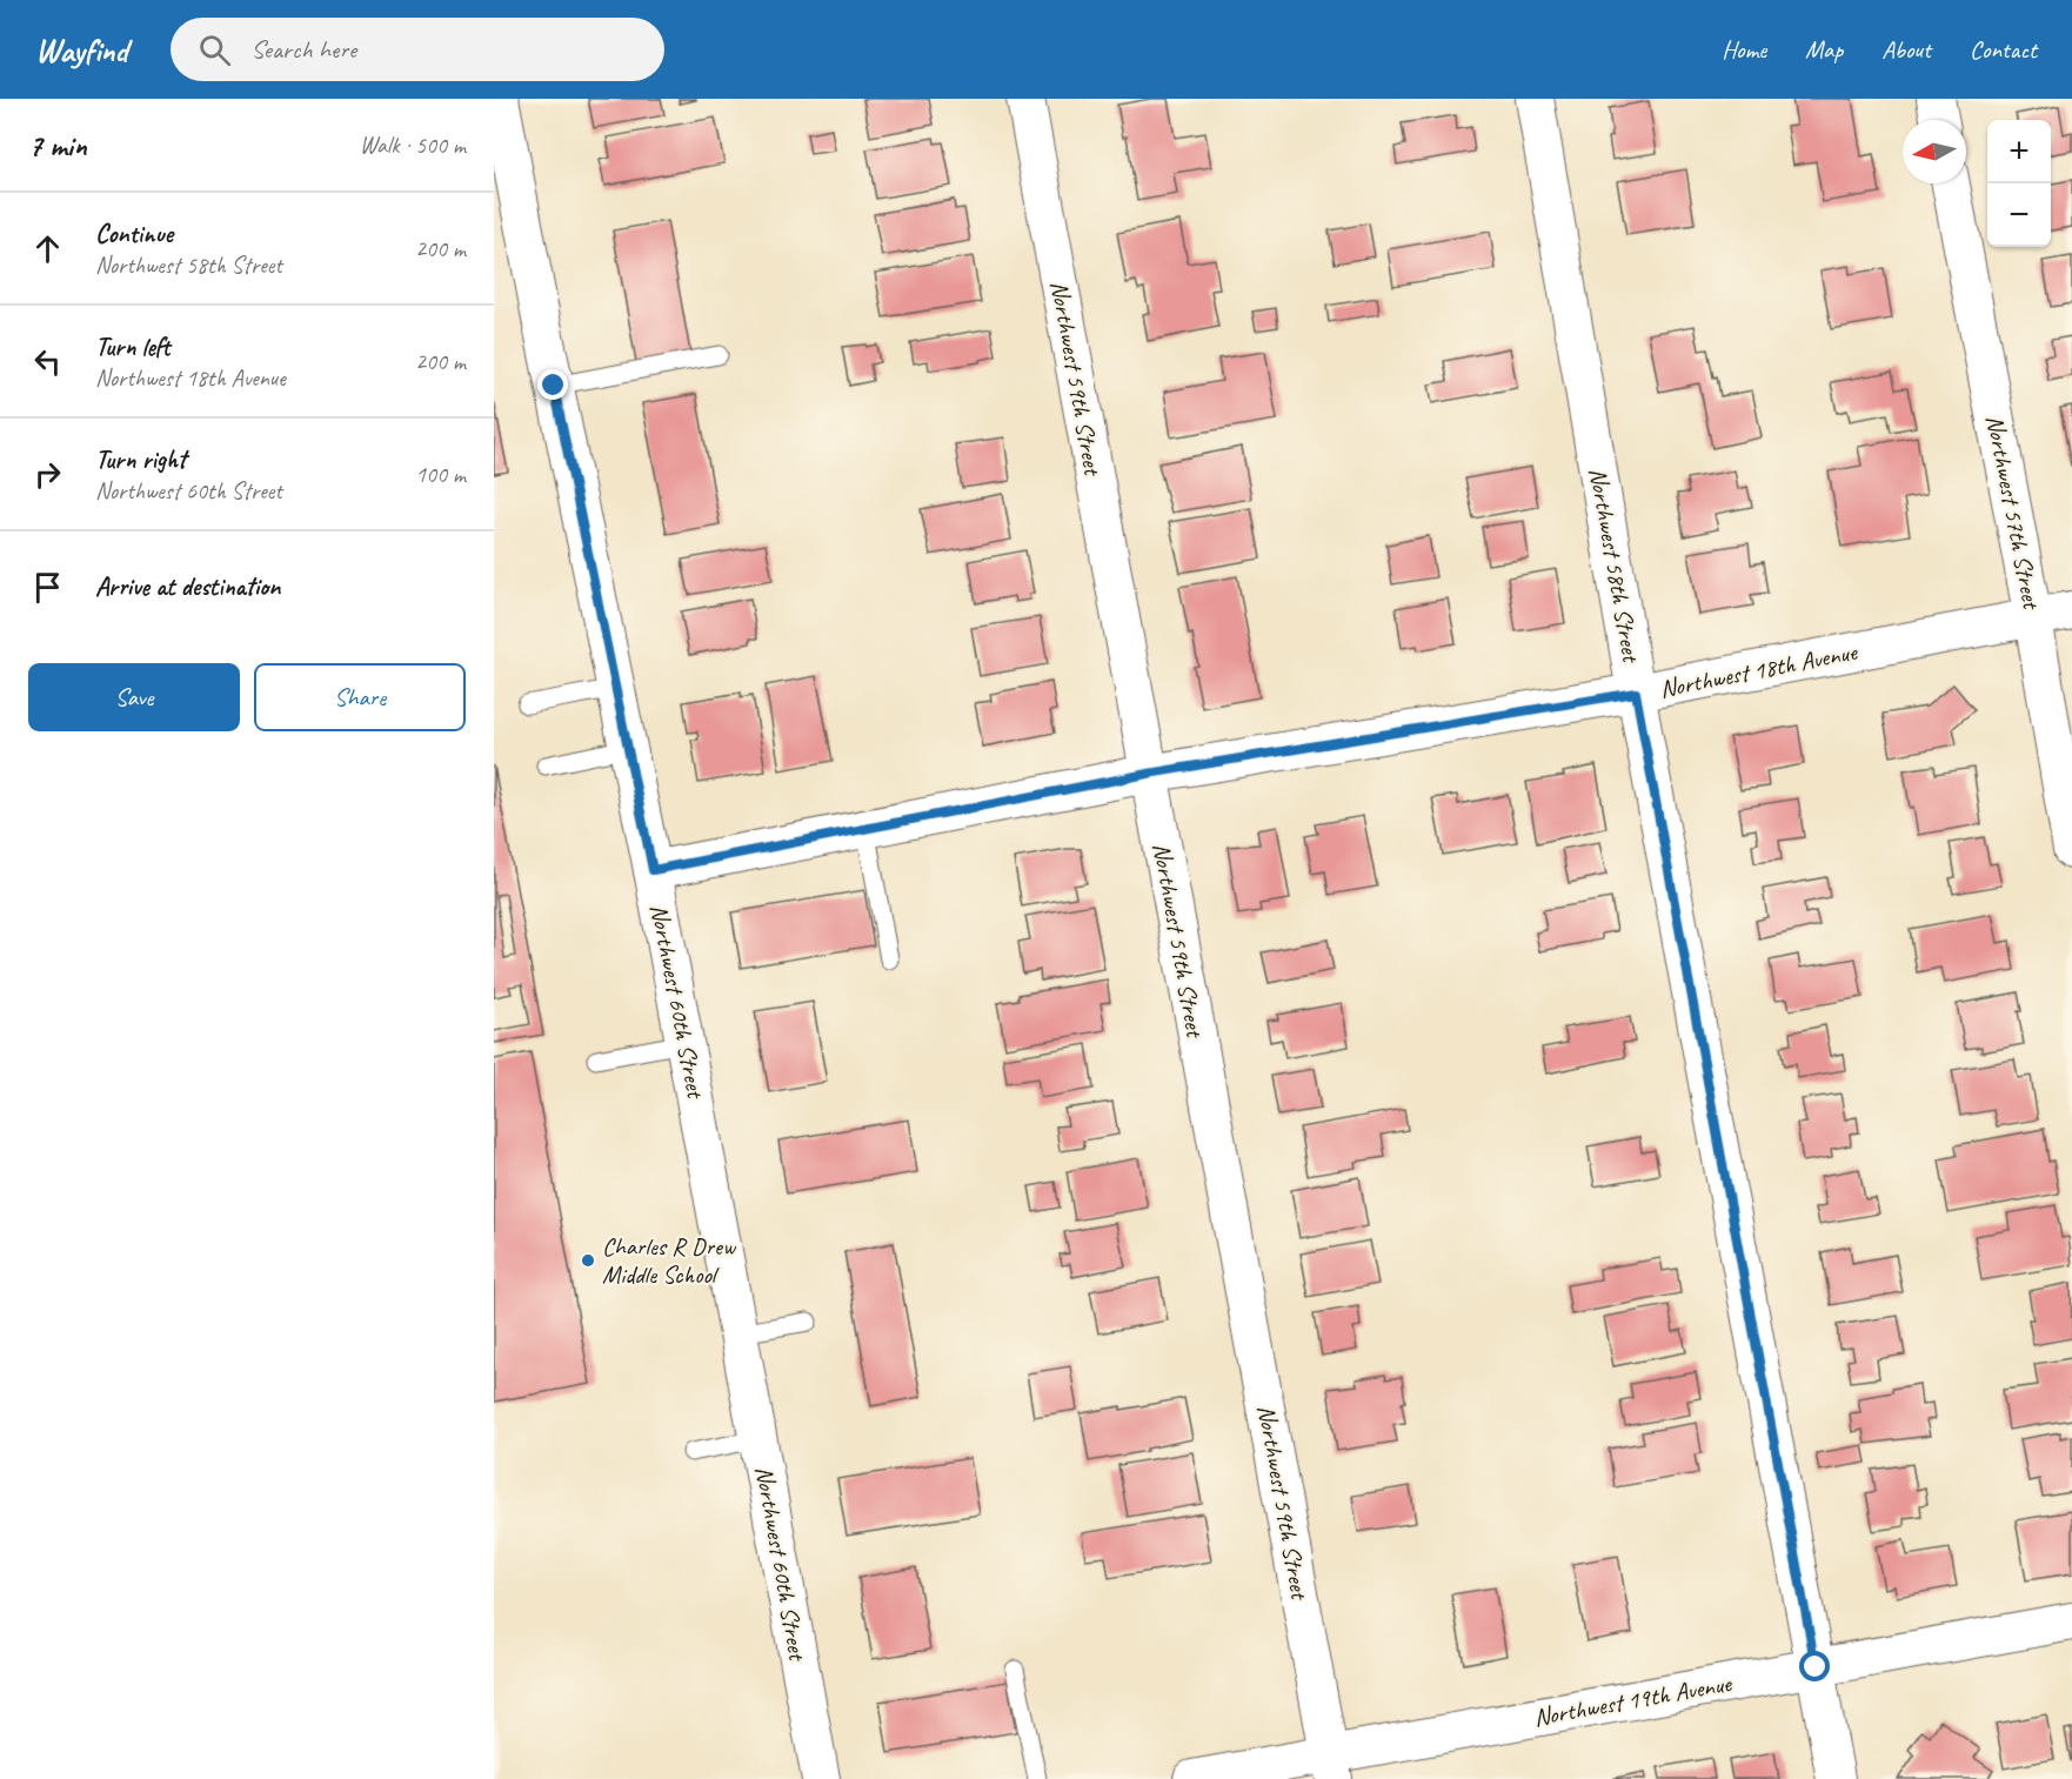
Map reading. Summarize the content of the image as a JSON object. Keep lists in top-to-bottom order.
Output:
{
  "streets": {
    "street": [
      "Northwest 59th Street",
      "Northwest 57th Street",
      "Northwest 58th Street",
      "Northwest 18th Avenue",
      "Northwest 60th Street",
      "Northwest 19th Avenue"
    ]
  },
  "crossings": [
    ["Northwest 59th Street", "Northwest 18th Avenue"],
    ["Northwest 59th Street", "Northwest 19th Avenue"],
    ["Northwest 57th Street", "Northwest 18th Avenue"],
    ["Northwest 58th Street", "Northwest 18th Avenue"],
    ["Northwest 58th Street", "Northwest 19th Avenue"],
    ["Northwest 18th Avenue", "Northwest 60th Street"]
  ],
  "places": ["Charles R Drew Middle School"],
  "north": "left",
  "page": {
    "header": "Wayfind",
    "search": "Search here",
    "nav": [
      "Home",
      "Map",
      "About",
      "Contact"
    ],
    "heading": ["7 min", "Walk · 500 m"],
    "map_buttons": ["+", "−"],
    "list": [
      ["Continue", "Northwest 58th Street", "200 m"],
      ["Turn left", "Northwest 18th Avenue", "200 m"],
      ["Turn right", "Northwest 60th Street", "100 m"],
      "Arrive at destination"
    ],
    "buttons": ["Save", "Share"]
  }
}
